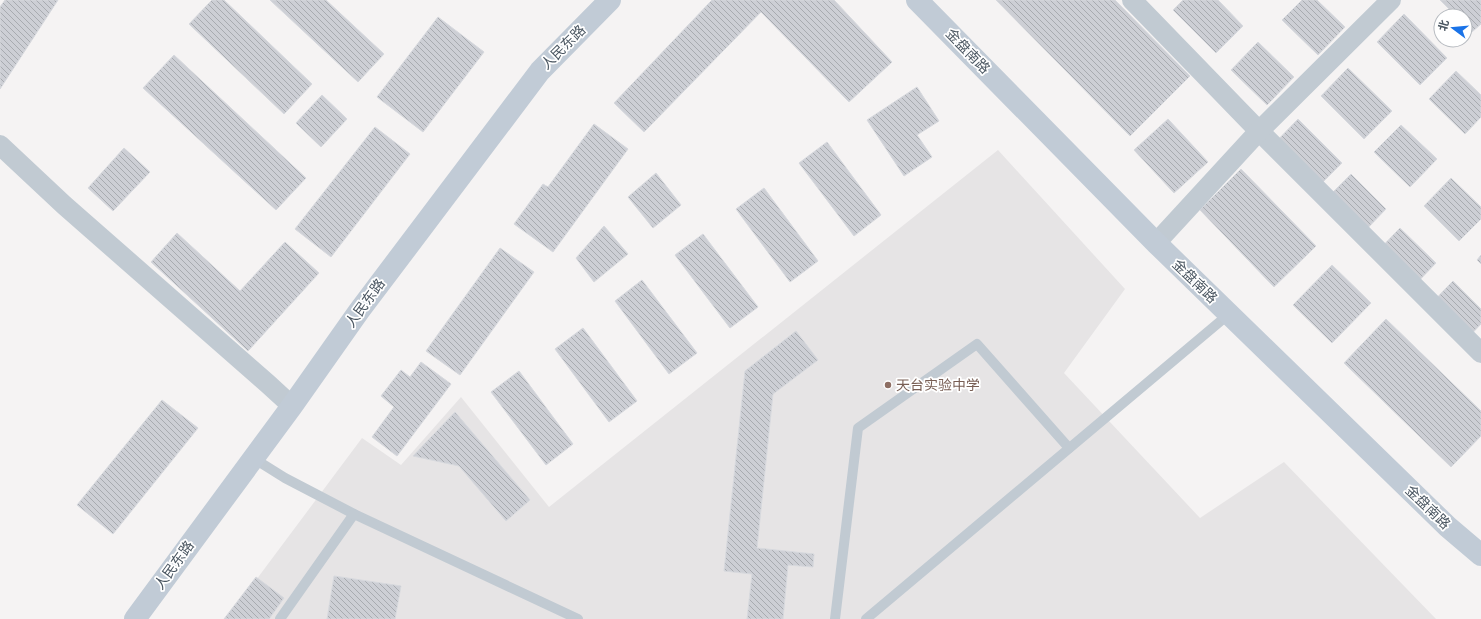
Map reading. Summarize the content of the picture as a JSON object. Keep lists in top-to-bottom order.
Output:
{
  "streets": {
    "main road": ["人民东路", "金盘南路"]
  },
  "places": ["天台实验中学"],
  "north": "left"
}
